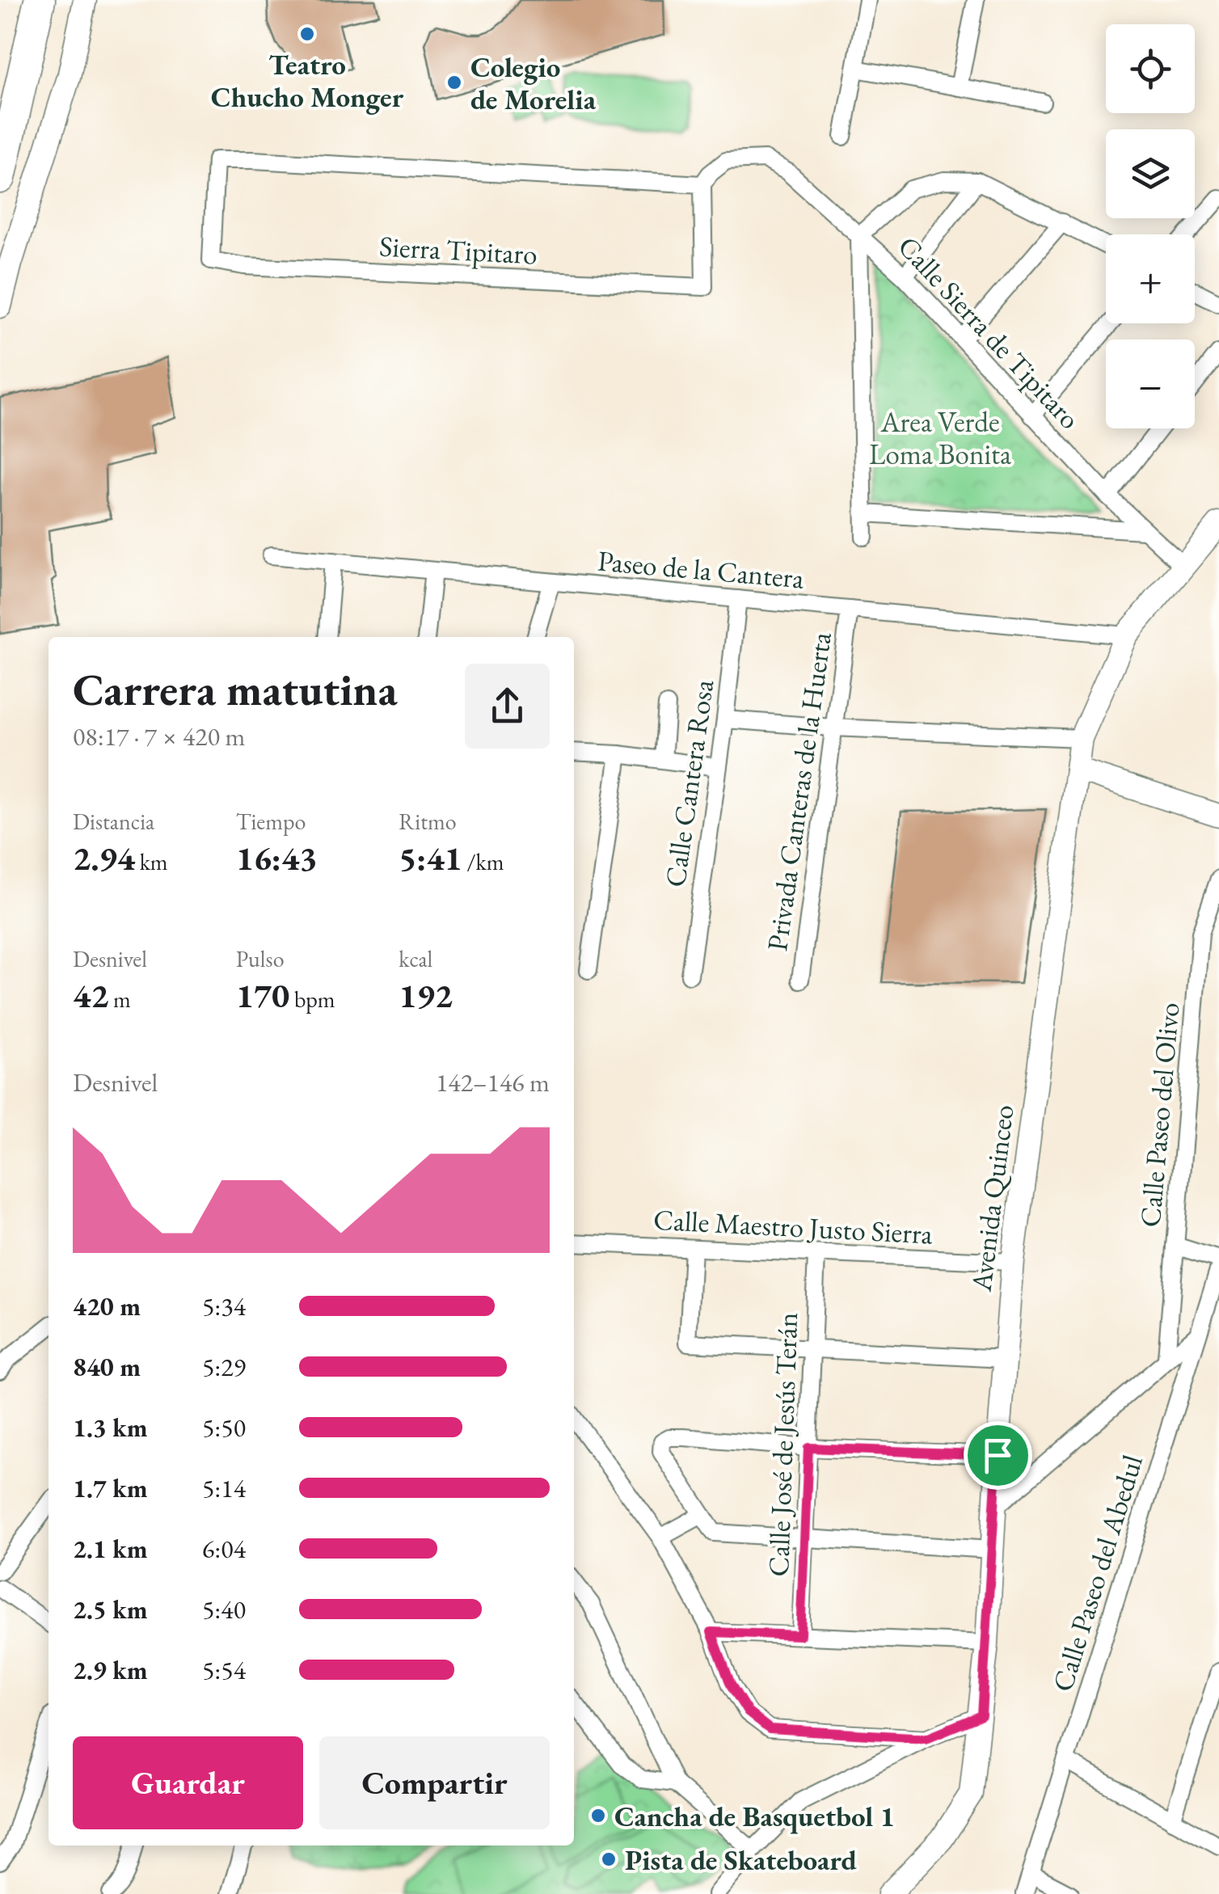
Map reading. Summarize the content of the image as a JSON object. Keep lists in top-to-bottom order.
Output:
{
  "streets": {
    "street": [
      "Sierra Tipitaro",
      "Calle Sierra de Tipitaro",
      "Paseo de la Cantera",
      "Calle Cantera Rosa",
      "Privada Canteras de la Huerta",
      "Calle Paseo del Olivo",
      "Avenida Quinceo",
      "Calle Maestro Justo Sierra",
      "Calle José de Jesús Terán",
      "Calle Paseo del Abedul"
    ]
  },
  "crossings": [
    ["Sierra Tipitaro", "Calle Sierra de Tipitaro"],
    ["Calle Sierra de Tipitaro", "Avenida Quinceo"],
    ["Paseo de la Cantera", "Calle Cantera Rosa"],
    ["Paseo de la Cantera", "Privada Canteras de la Huerta"],
    ["Paseo de la Cantera", "Avenida Quinceo"],
    ["Avenida Quinceo", "Calle Maestro Justo Sierra"],
    ["Calle Maestro Justo Sierra", "Calle José de Jesús Terán"]
  ],
  "parks": ["Area Verde Loma Bonita"],
  "places": [
    "Teatro Chucho Monger",
    "Colegio de Morelia",
    "Cancha de Basquetbol 1",
    "Pista de Skateboard"
  ],
  "page": {
    "map_buttons": ["+", "−"],
    "heading": ["Carrera matutina", "08:17 · 7 × 420 m"],
    "stats": [
      ["Distancia", "2.94 km"],
      ["Tiempo", "16:43"],
      ["Ritmo", "5:41 /km"],
      ["Desnivel", "42 m"],
      ["Pulso", "170 bpm"],
      ["kcal", "192"]
    ],
    "chart": ["Desnivel", "142–146 m"],
    "list": [
      {
        "name": "420 m",
        "note": "5:34"
      },
      {
        "name": "840 m",
        "note": "5:29"
      },
      {
        "name": "1.3 km",
        "note": "5:50"
      },
      {
        "name": "1.7 km",
        "note": "5:14"
      },
      {
        "name": "2.1 km",
        "note": "6:04"
      },
      {
        "name": "2.5 km",
        "note": "5:40"
      },
      {
        "name": "2.9 km",
        "note": "5:54"
      }
    ],
    "buttons": ["Guardar", "Compartir"]
  }
}
